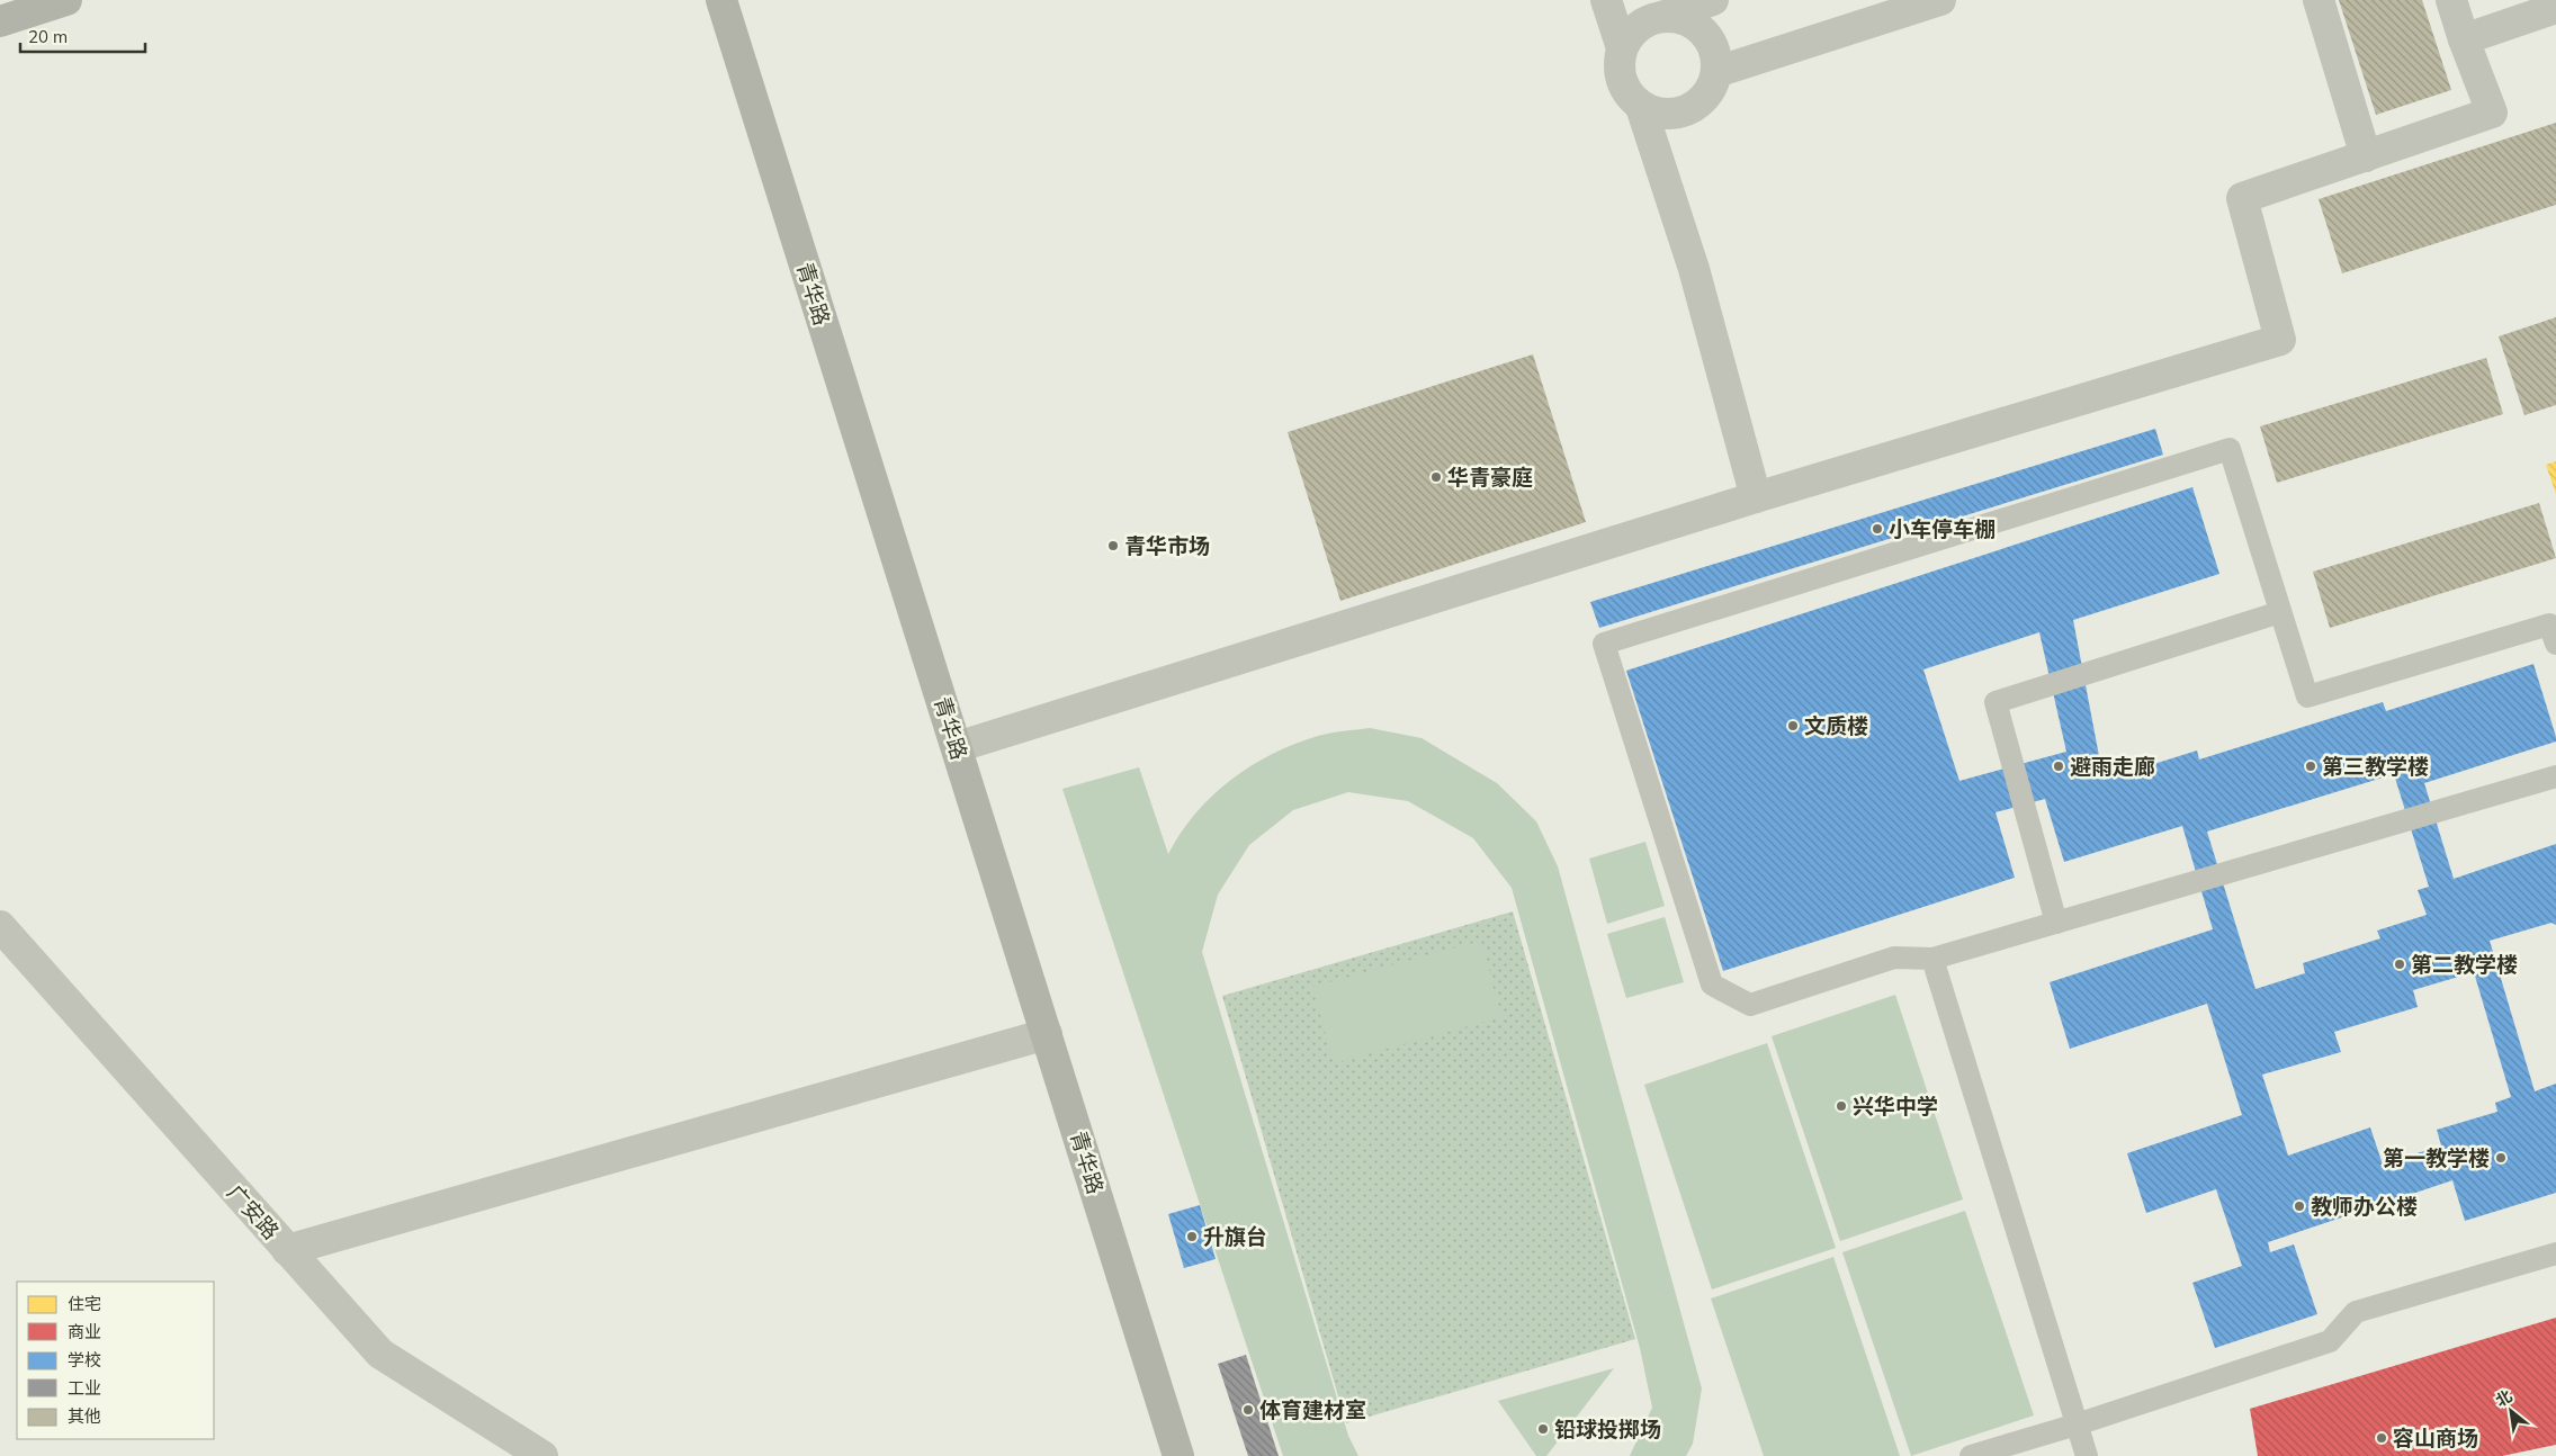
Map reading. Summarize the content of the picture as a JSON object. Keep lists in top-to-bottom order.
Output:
{
  "streets": {
    "street": ["青华路", "广安路"]
  },
  "places": [
    "华青豪庭",
    "小车停车棚",
    "青华市场",
    "文质楼",
    "避雨走廊",
    "第三教学楼",
    "第二教学楼",
    "兴华中学",
    "第一教学楼",
    "教师办公楼",
    "升旗台",
    "体育建材室",
    "铅球投掷场",
    "容山商场"
  ],
  "legend": [
    "住宅",
    "商业",
    "学校",
    "工业",
    "其他"
  ],
  "scale_bar": "20 m",
  "north": "top left"
}
